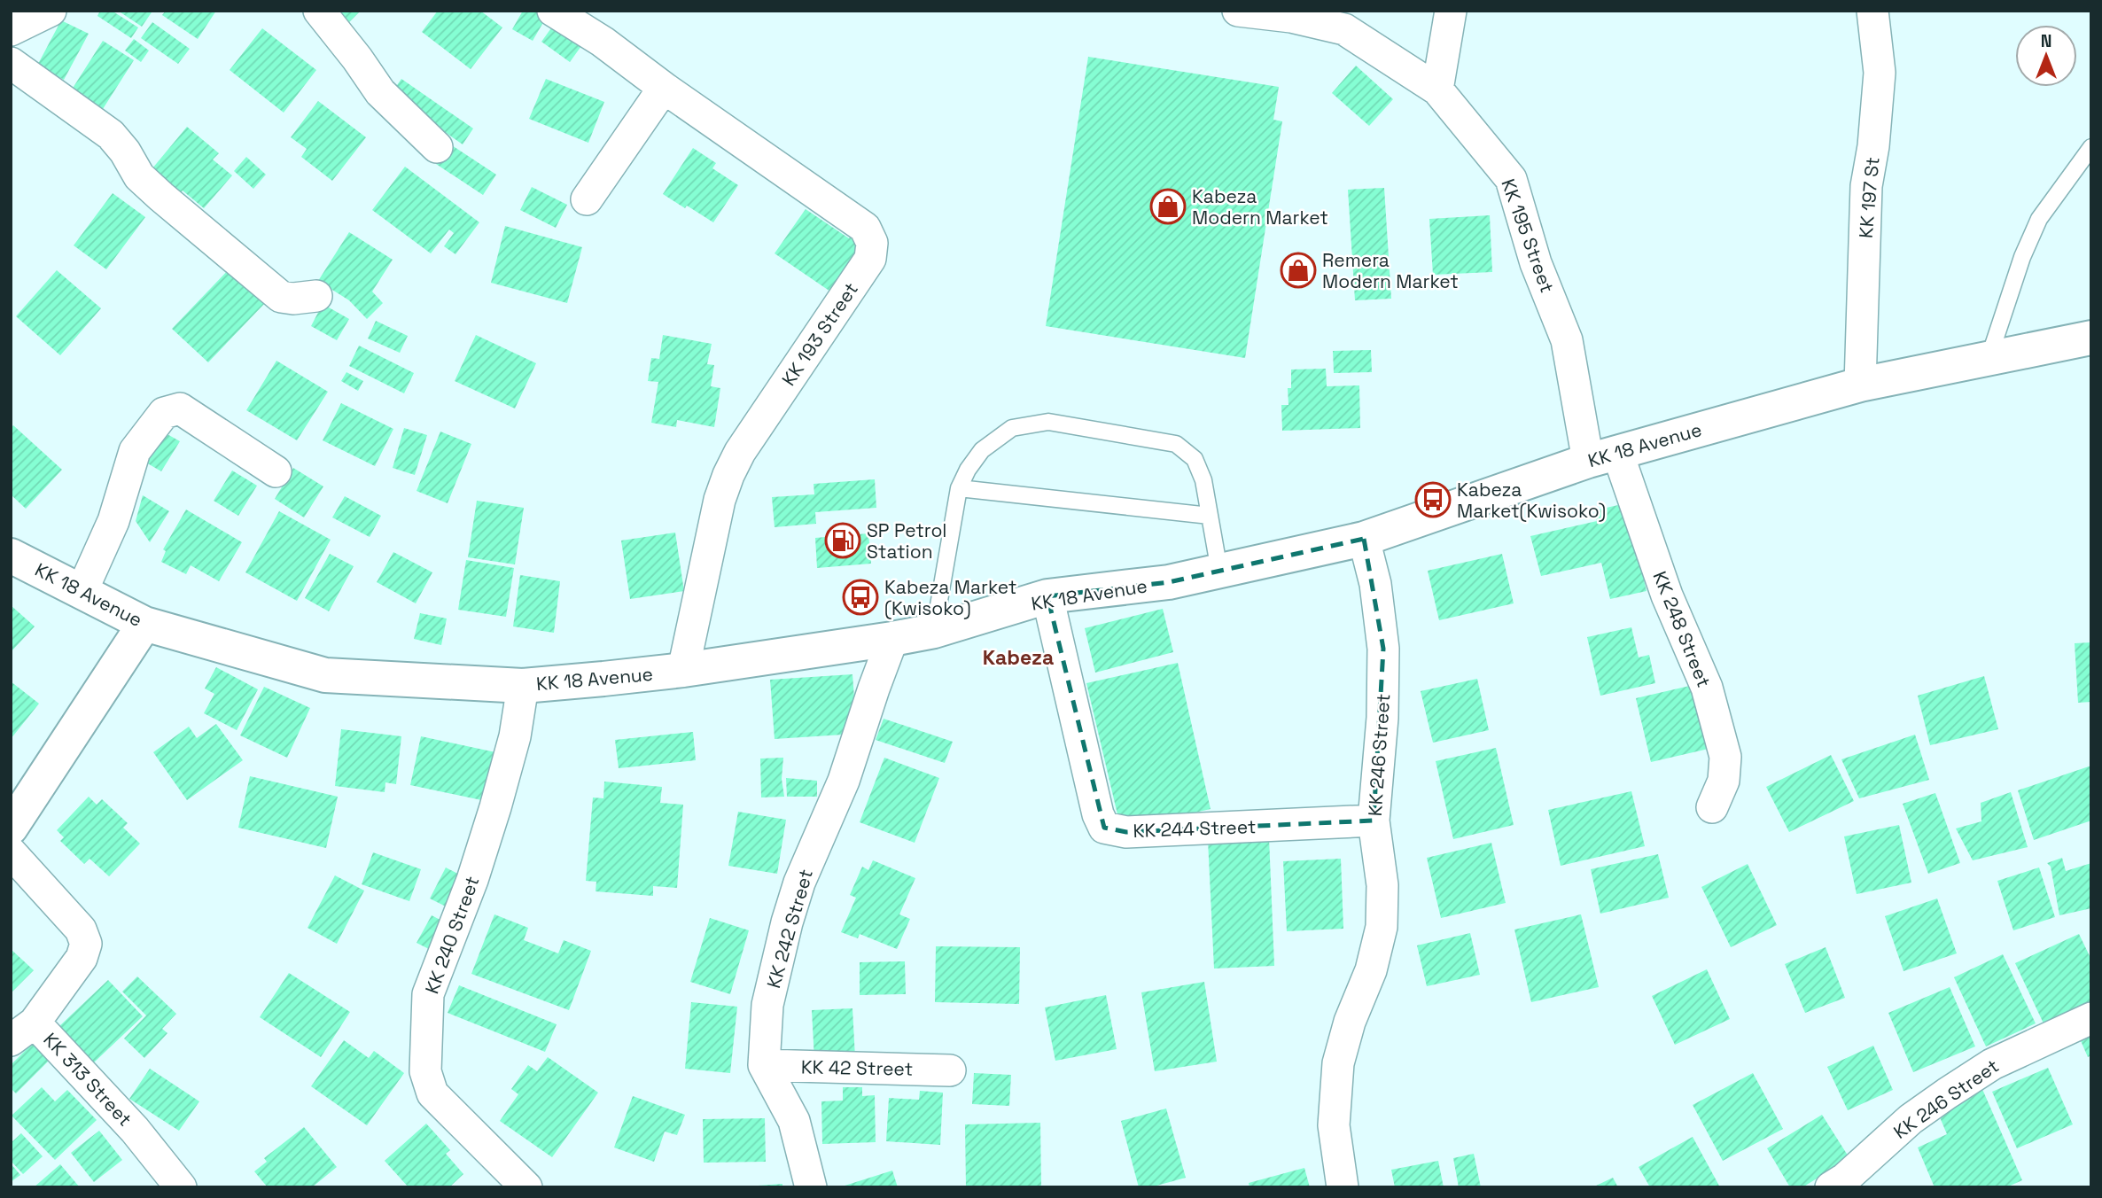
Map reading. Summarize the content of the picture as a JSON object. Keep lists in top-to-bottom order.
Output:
{
  "streets": {
    "main road": ["KK 18 Avenue"],
    "street": [
      "KK 197 St",
      "KK 195 Street",
      "KK 193 Street",
      "KK 248 Street",
      "KK 246 Street",
      "KK 244 Street",
      "KK 242 Street",
      "KK 240 Street",
      "KK 42 Street",
      "KK 313 Street"
    ]
  },
  "crossings": [
    ["KK 197 St", "KK 18 Avenue"],
    ["KK 195 Street", "KK 18 Avenue"],
    ["KK 195 Street", "KK 248 Street"],
    ["KK 193 Street", "KK 18 Avenue"],
    ["KK 18 Avenue", "KK 248 Street"],
    ["KK 18 Avenue", "KK 246 Street"],
    ["KK 18 Avenue", "KK 244 Street"],
    ["KK 18 Avenue", "KK 242 Street"],
    ["KK 18 Avenue", "KK 240 Street"],
    ["KK 246 Street", "KK 244 Street"],
    ["KK 242 Street", "KK 42 Street"]
  ],
  "districts": ["Kabeza"],
  "places": {
    "shop": ["Kabeza Modern Market", "Remera Modern Market"],
    "bus stop": ["Kabeza Market(Kwisoko)", "Kabeza Market (Kwisoko)"],
    "fuel station": ["SP Petrol Station"]
  },
  "north": "top"
}
